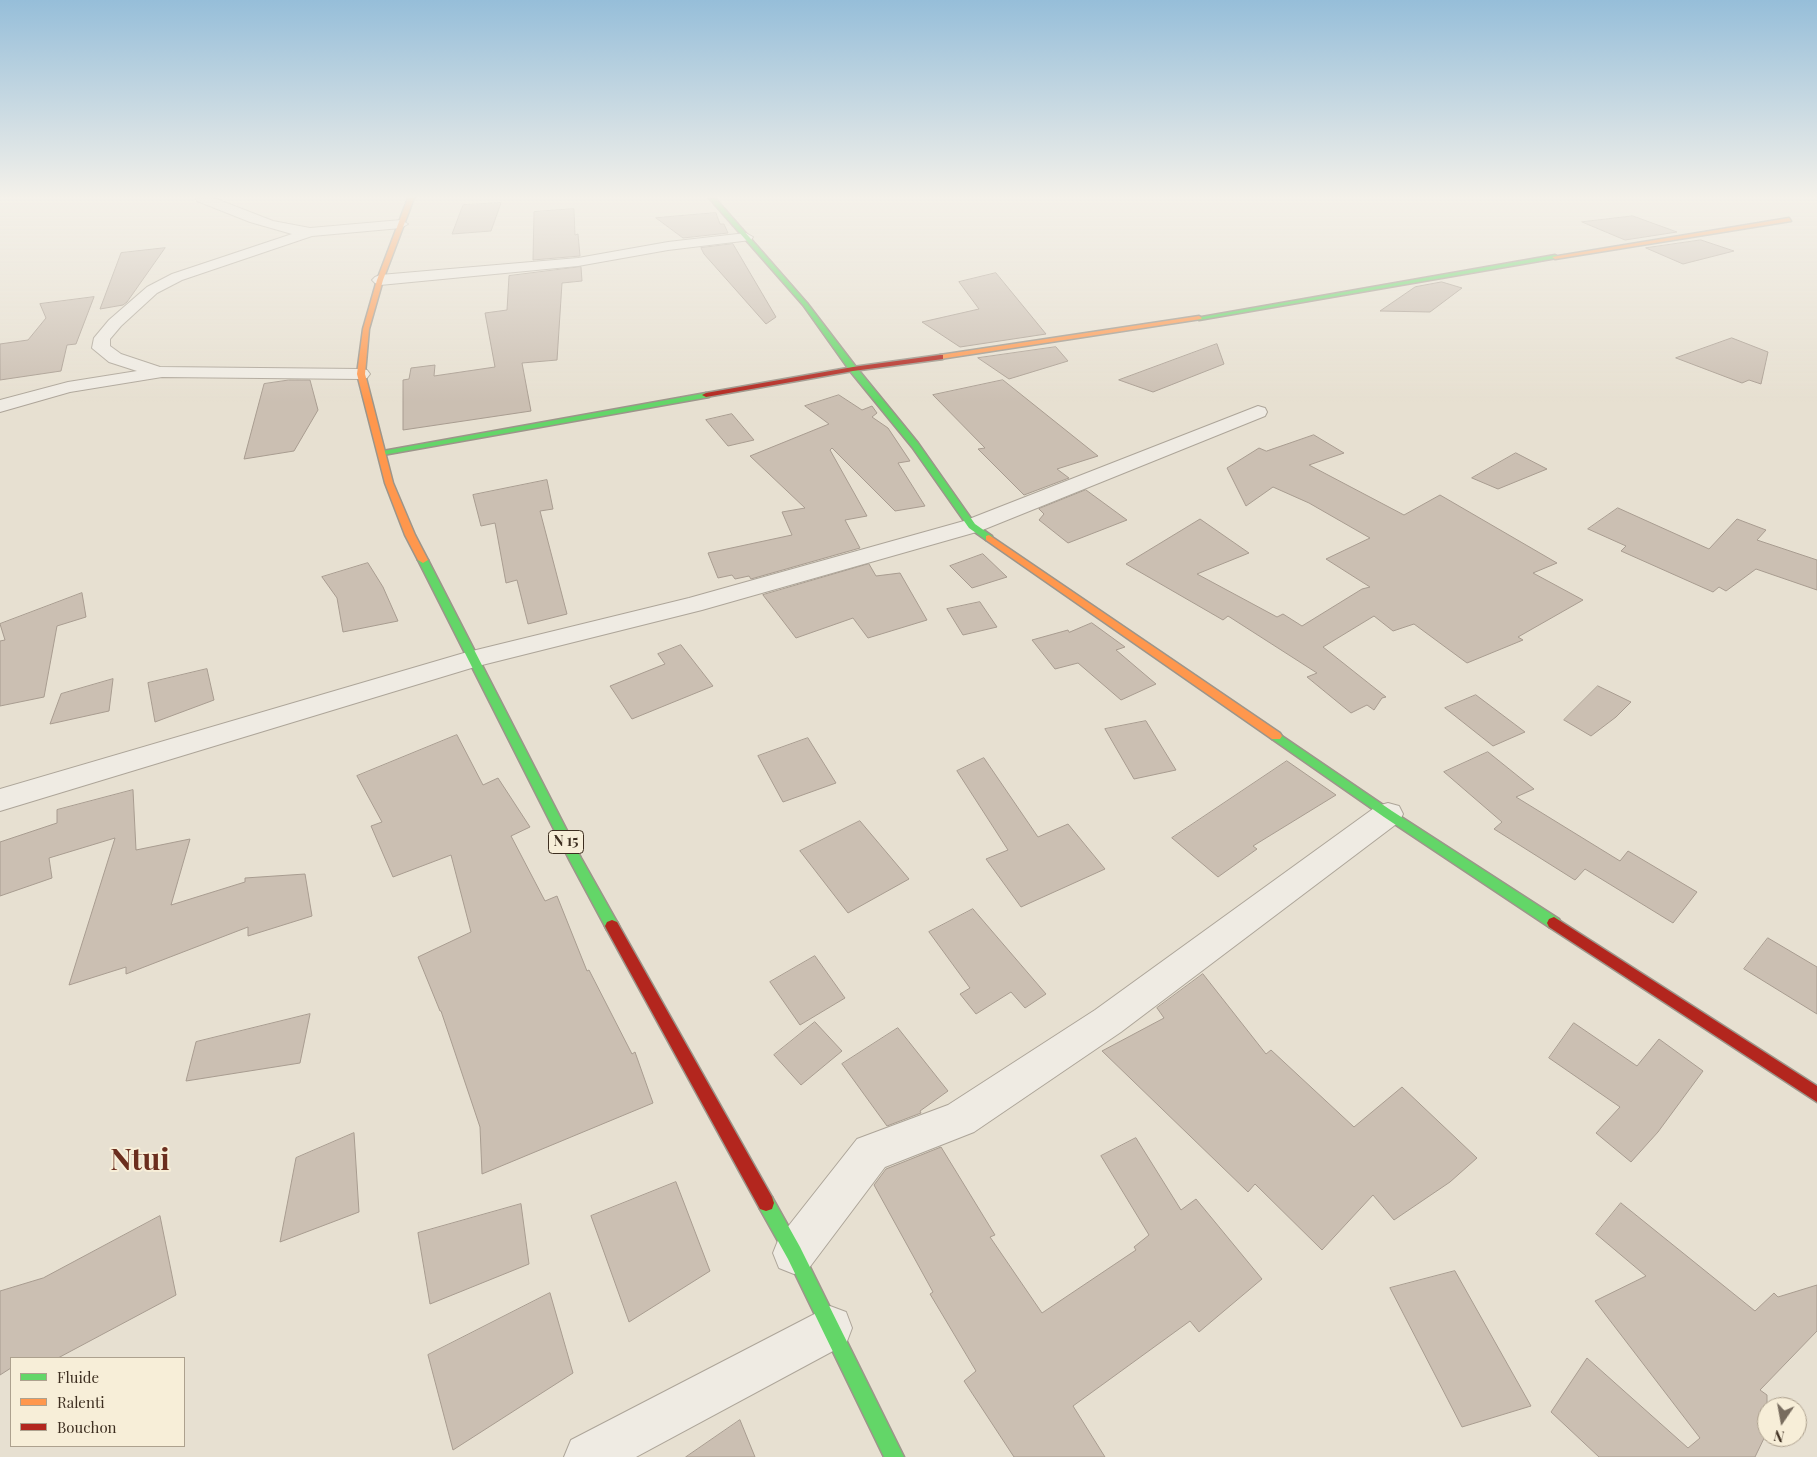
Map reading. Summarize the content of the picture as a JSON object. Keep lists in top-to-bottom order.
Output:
{
  "streets": {
    "main road": ["N 15"]
  },
  "districts": ["Ntui"],
  "legend": ["Fluide", "Ralenti", "Bouchon"],
  "north": "bottom"
}
